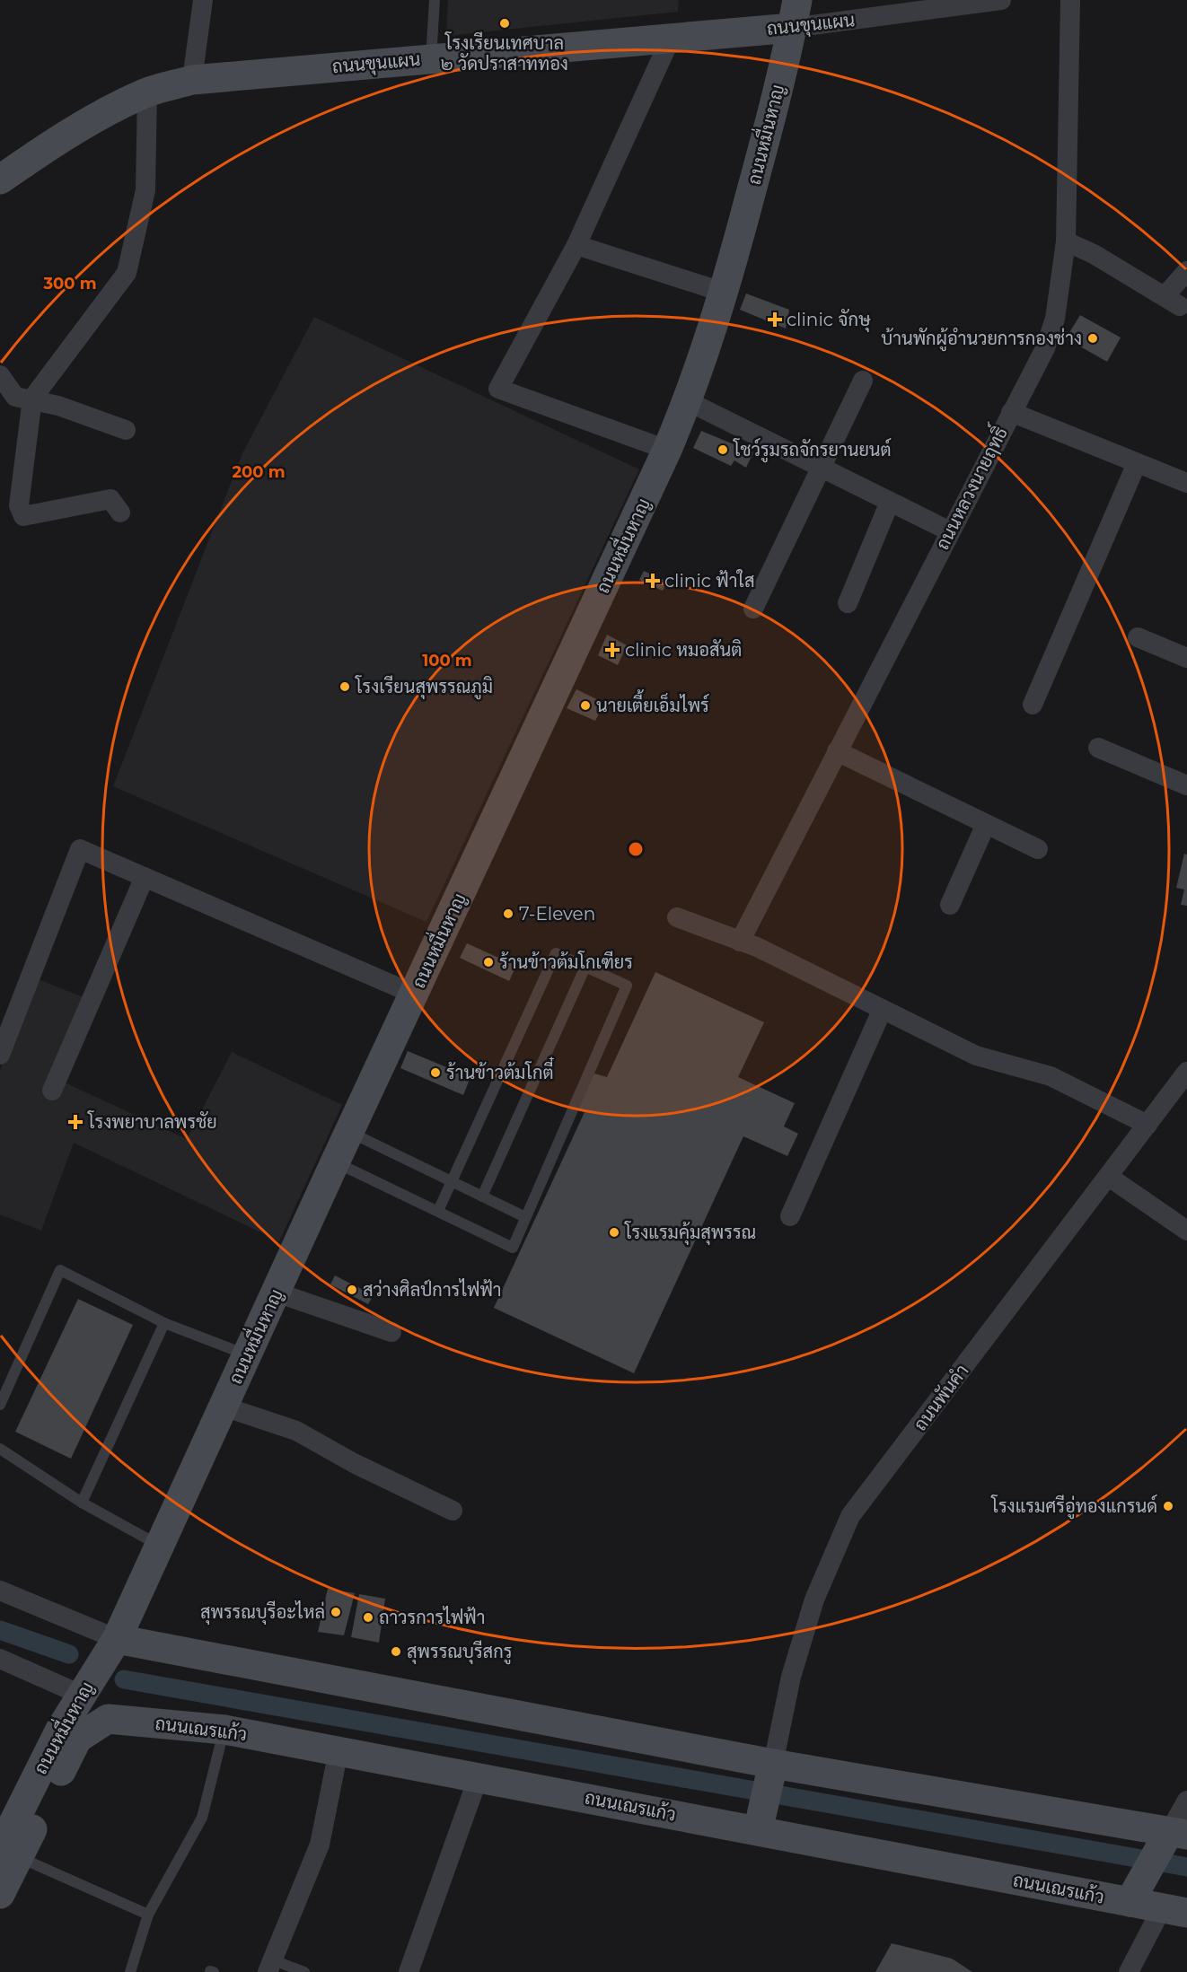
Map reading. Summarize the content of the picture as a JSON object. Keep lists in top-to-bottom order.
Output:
{
  "streets": {
    "street": [
      "ถนนขุนแผน",
      "ถนนหมื่นหาญ",
      "ถนนหลวงนายฤทธิ์",
      "ถนนพันคำ",
      "ถนนเณรแก้ว"
    ]
  },
  "crossings": [
    ["ถนนขุนแผน", "ถนนหมื่นหาญ"],
    ["ถนนหมื่นหาญ", "ถนนเณรแก้ว"],
    ["ถนนพันคำ", "ถนนเณรแก้ว"]
  ],
  "places": {
    "other": [
      "โรงเรียนเทศบาล ๒ วัดปราสาททอง",
      "บ้านพักผู้อำนวยการกองช่าง",
      "โชว์รูมรถจักรยานยนต์",
      "โรงเรียนสุพรรณภูมิ",
      "นายเตี้ยเอ็มไพร์",
      "7-Eleven",
      "ร้านข้าวต้มโกเฑียร",
      "ร้านข้าวต้มโกตี๋",
      "โรงแรมคุ้มสุพรรณ",
      "สว่างศิลป์การไฟฟ้า",
      "โรงแรมศรีอู่ทองแกรนด์",
      "สุพรรณบุรีอะไหล่",
      "ถาวรการไฟฟ้า",
      "สุพรรณบุรีสกรู"
    ],
    "health": [
      "clinic จักษุ",
      "clinic ฟ้าใส",
      "clinic หมอสันติ",
      "โรงพยาบาลพรชัย"
    ]
  },
  "rings": ["300 m", "200 m", "100 m"]
}
